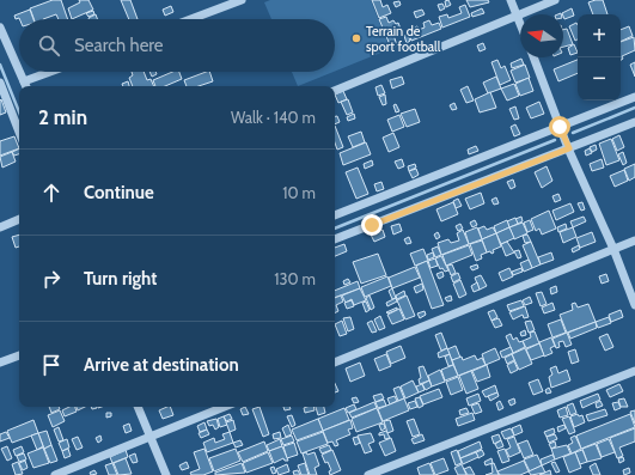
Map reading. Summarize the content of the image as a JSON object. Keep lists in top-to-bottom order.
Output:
{
  "places": ["Terrain de sport football"],
  "north": "left",
  "page": {
    "map_buttons": ["+", "−"],
    "search": "Search here",
    "heading": ["2 min", "Walk · 140 m"],
    "list": [
      ["Continue", "10 m"],
      ["Turn right", "130 m"],
      "Arrive at destination"
    ]
  }
}
